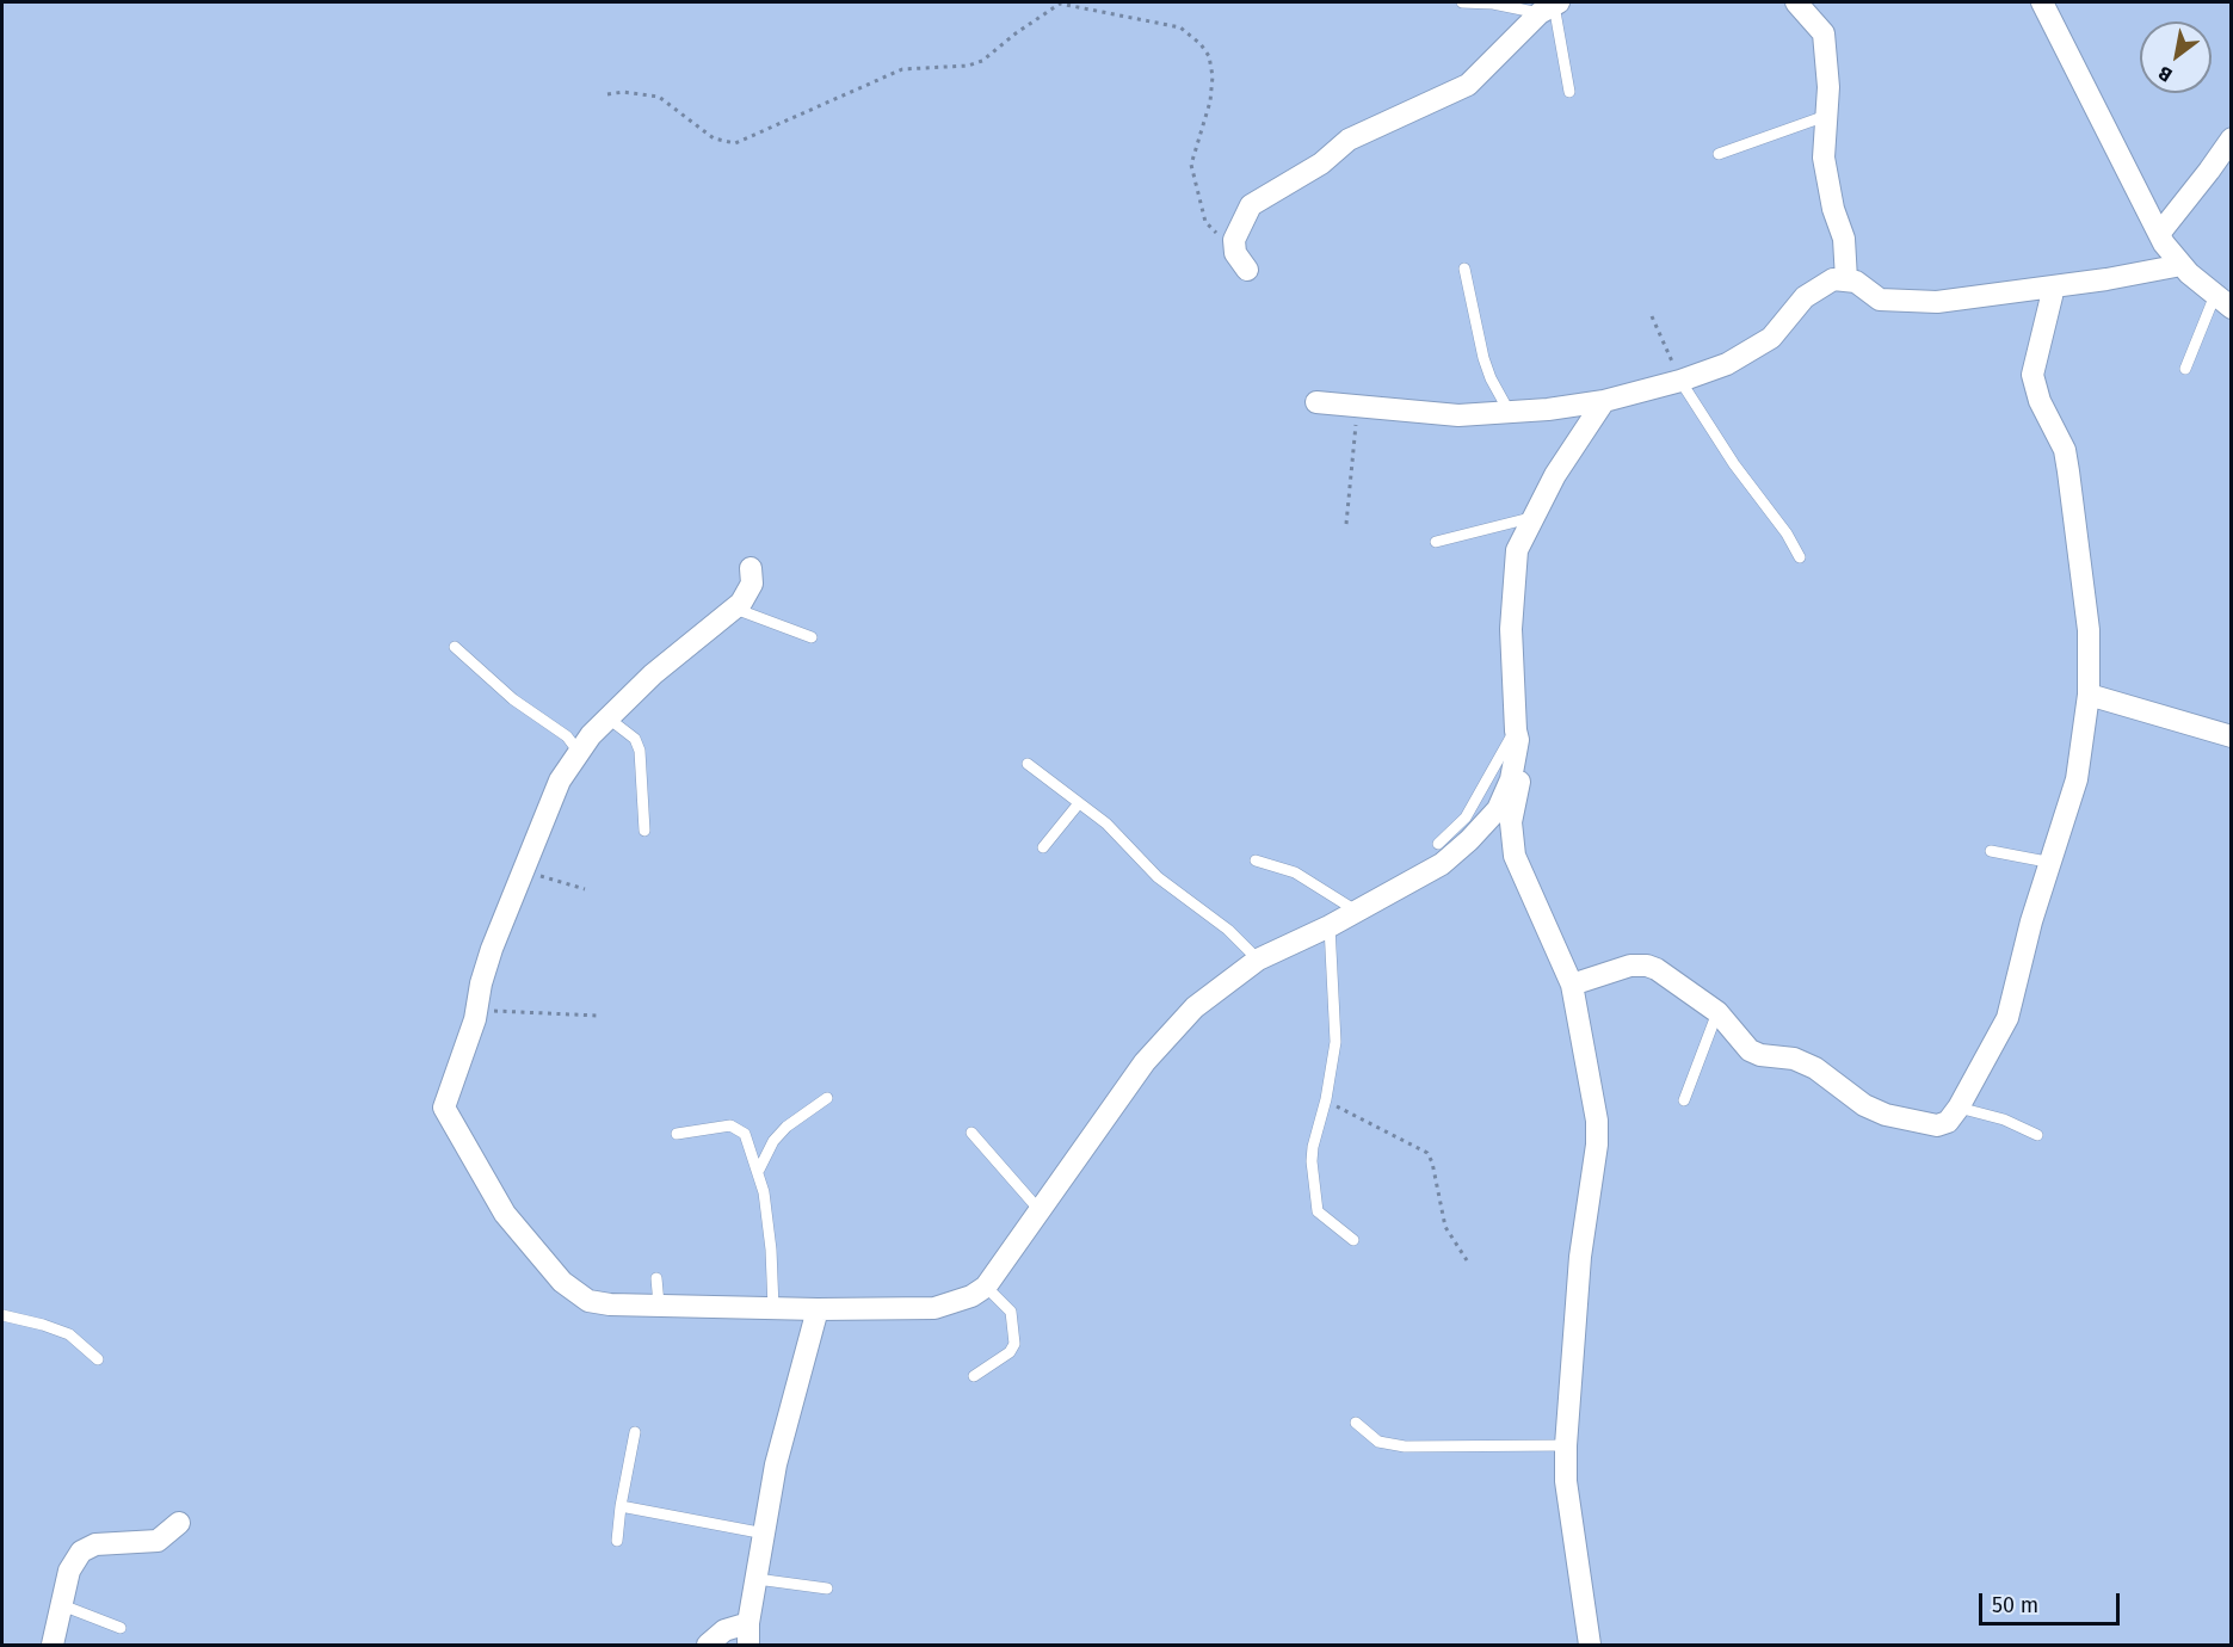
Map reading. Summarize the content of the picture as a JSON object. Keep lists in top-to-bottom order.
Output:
{
  "scale_bar": "50 m",
  "north": "bottom left"
}
